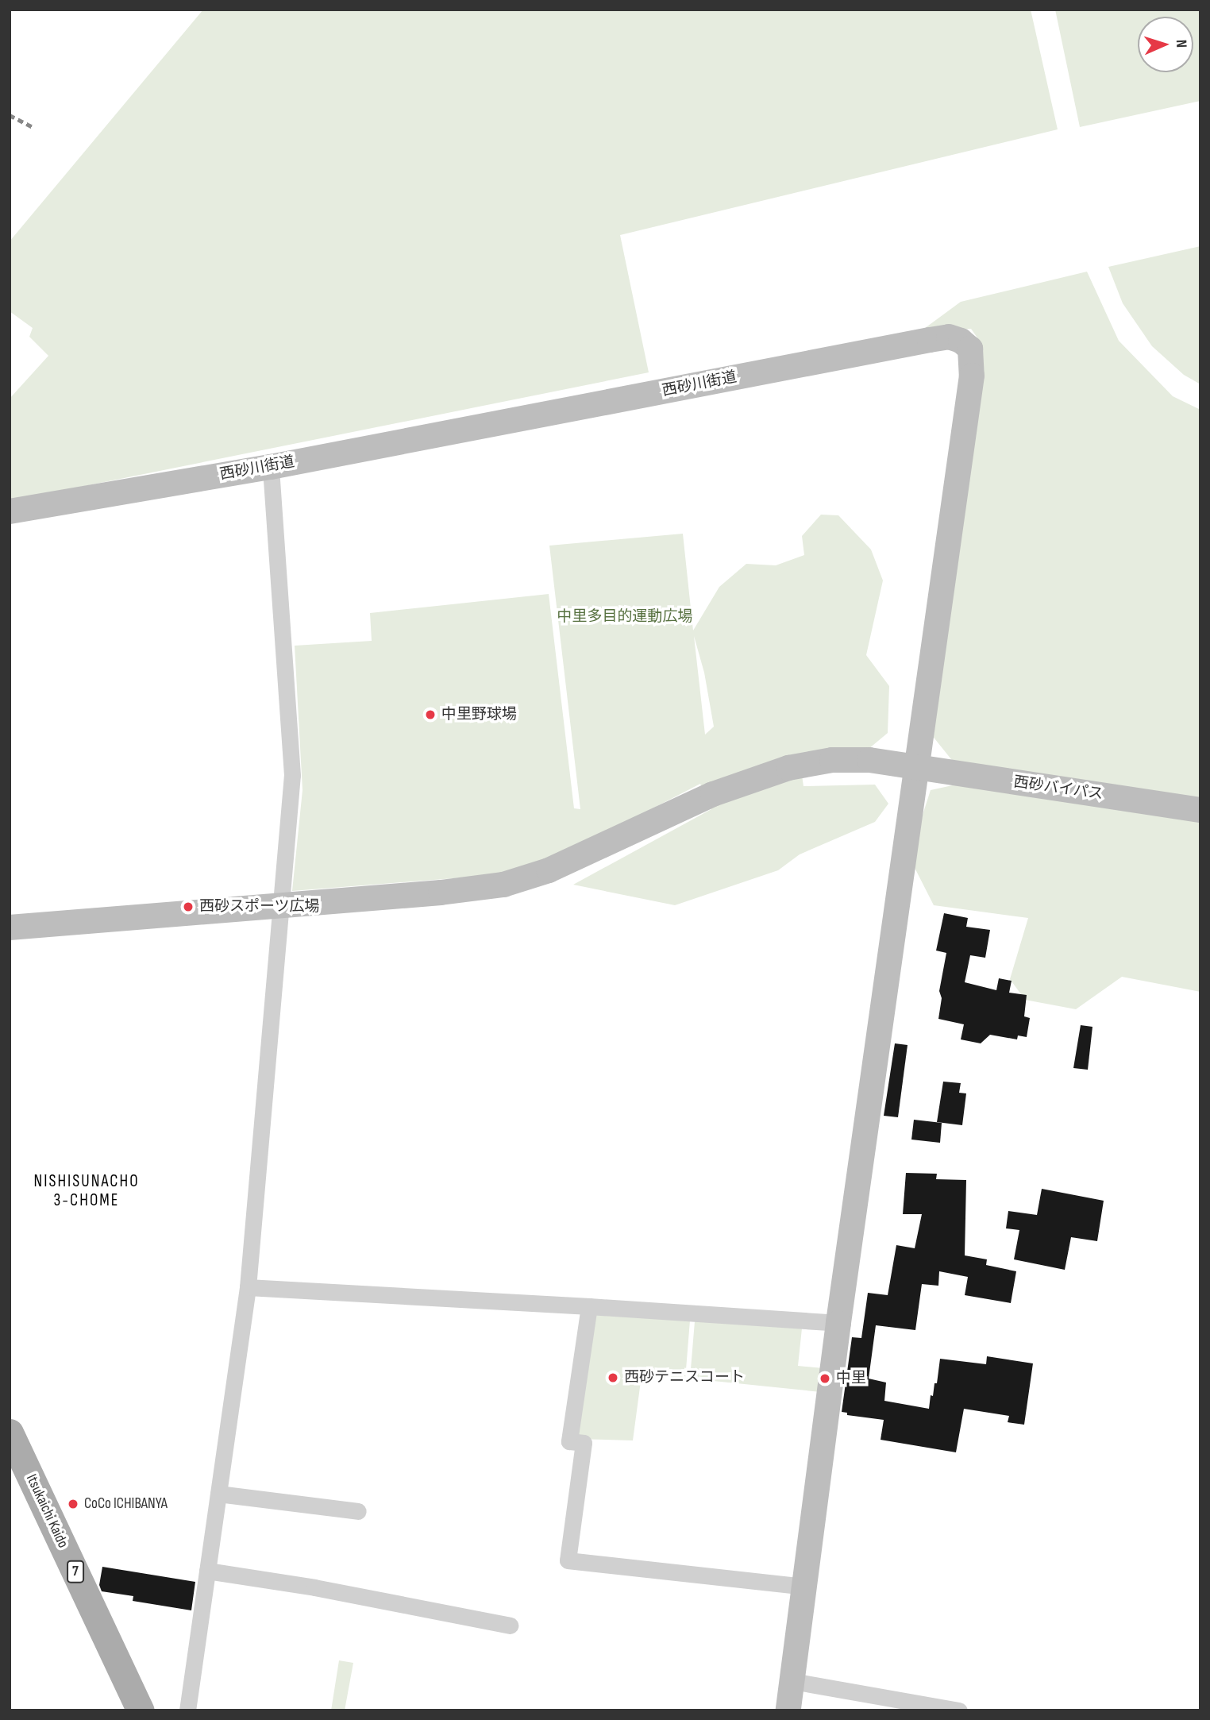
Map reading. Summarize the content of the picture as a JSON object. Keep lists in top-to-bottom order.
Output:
{
  "streets": {
    "main road": ["Itsukaichi Kaido", "7"],
    "street": ["西砂川街道", "西砂バイパス"]
  },
  "crossings": [
    ["西砂川街道", "西砂バイパス"]
  ],
  "districts": ["NISHISUNACHO 3-CHOME"],
  "parks": ["中里多目的運動広場"],
  "places": [
    "中里野球場",
    "西砂スポーツ広場",
    "西砂テニスコート",
    "中里",
    "CoCo ICHIBANYA"
  ],
  "north": "right"
}
